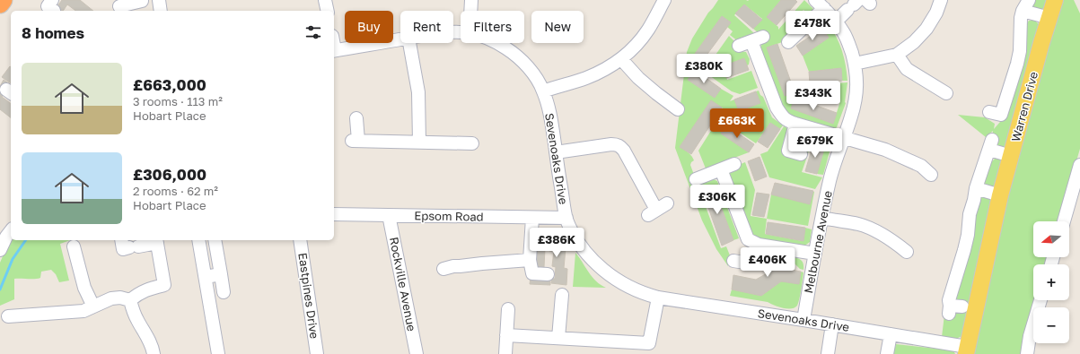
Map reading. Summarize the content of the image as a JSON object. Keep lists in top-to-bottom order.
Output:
{
  "streets": {
    "main road": ["Warren Drive"],
    "street": [
      "Sevenoaks Drive",
      "Epsom Road",
      "Melbourne Avenue",
      "Rockville Avenue",
      "Eastpines Drive"
    ]
  },
  "crossings": [
    ["Warren Drive", "Sevenoaks Drive"],
    ["Sevenoaks Drive", "Epsom Road"],
    ["Sevenoaks Drive", "Melbourne Avenue"],
    ["Epsom Road", "Rockville Avenue"]
  ],
  "north": "left",
  "page": {
    "price": [
      "£478K",
      "£380K",
      "£343K",
      "£663K",
      "£679K",
      "£306K",
      "£386K",
      "£406K"
    ],
    "chip": [
      "Buy",
      "Rent",
      "Filters",
      "New"
    ],
    "heading": "8 homes",
    "list": [
      {
        "name": "£663,000",
        "note": "3 rooms · 113 m² · Hobart Place"
      },
      {
        "name": "£306,000",
        "note": "2 rooms · 62 m² · Hobart Place"
      }
    ],
    "map_buttons": ["+", "−"]
  }
}
